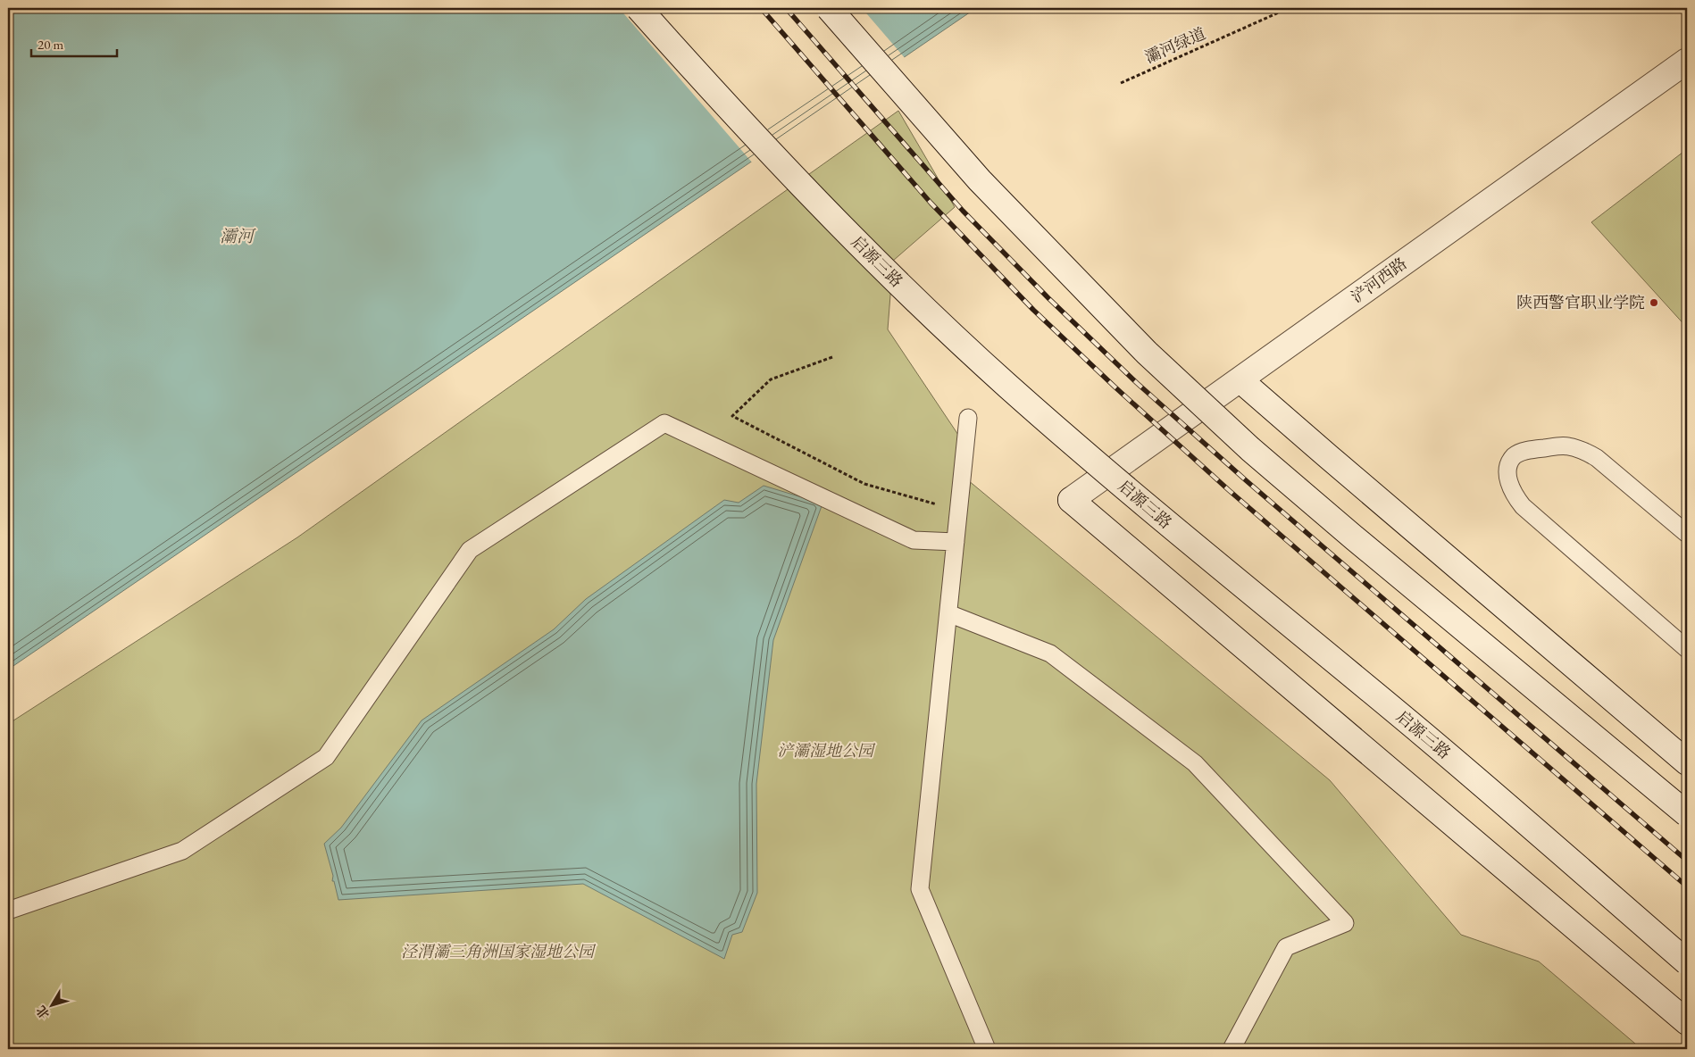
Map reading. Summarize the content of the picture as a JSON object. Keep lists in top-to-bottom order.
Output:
{
  "streets": {
    "main road": ["启源三路", "浐河西路"],
    "path": ["灞河绿道"]
  },
  "water": ["灞河"],
  "parks": ["浐灞湿地公园", "泾渭灞三角洲国家湿地公园"],
  "places": ["陕西警官职业学院"],
  "scale_bar": "20 m",
  "north": "bottom left"
}
